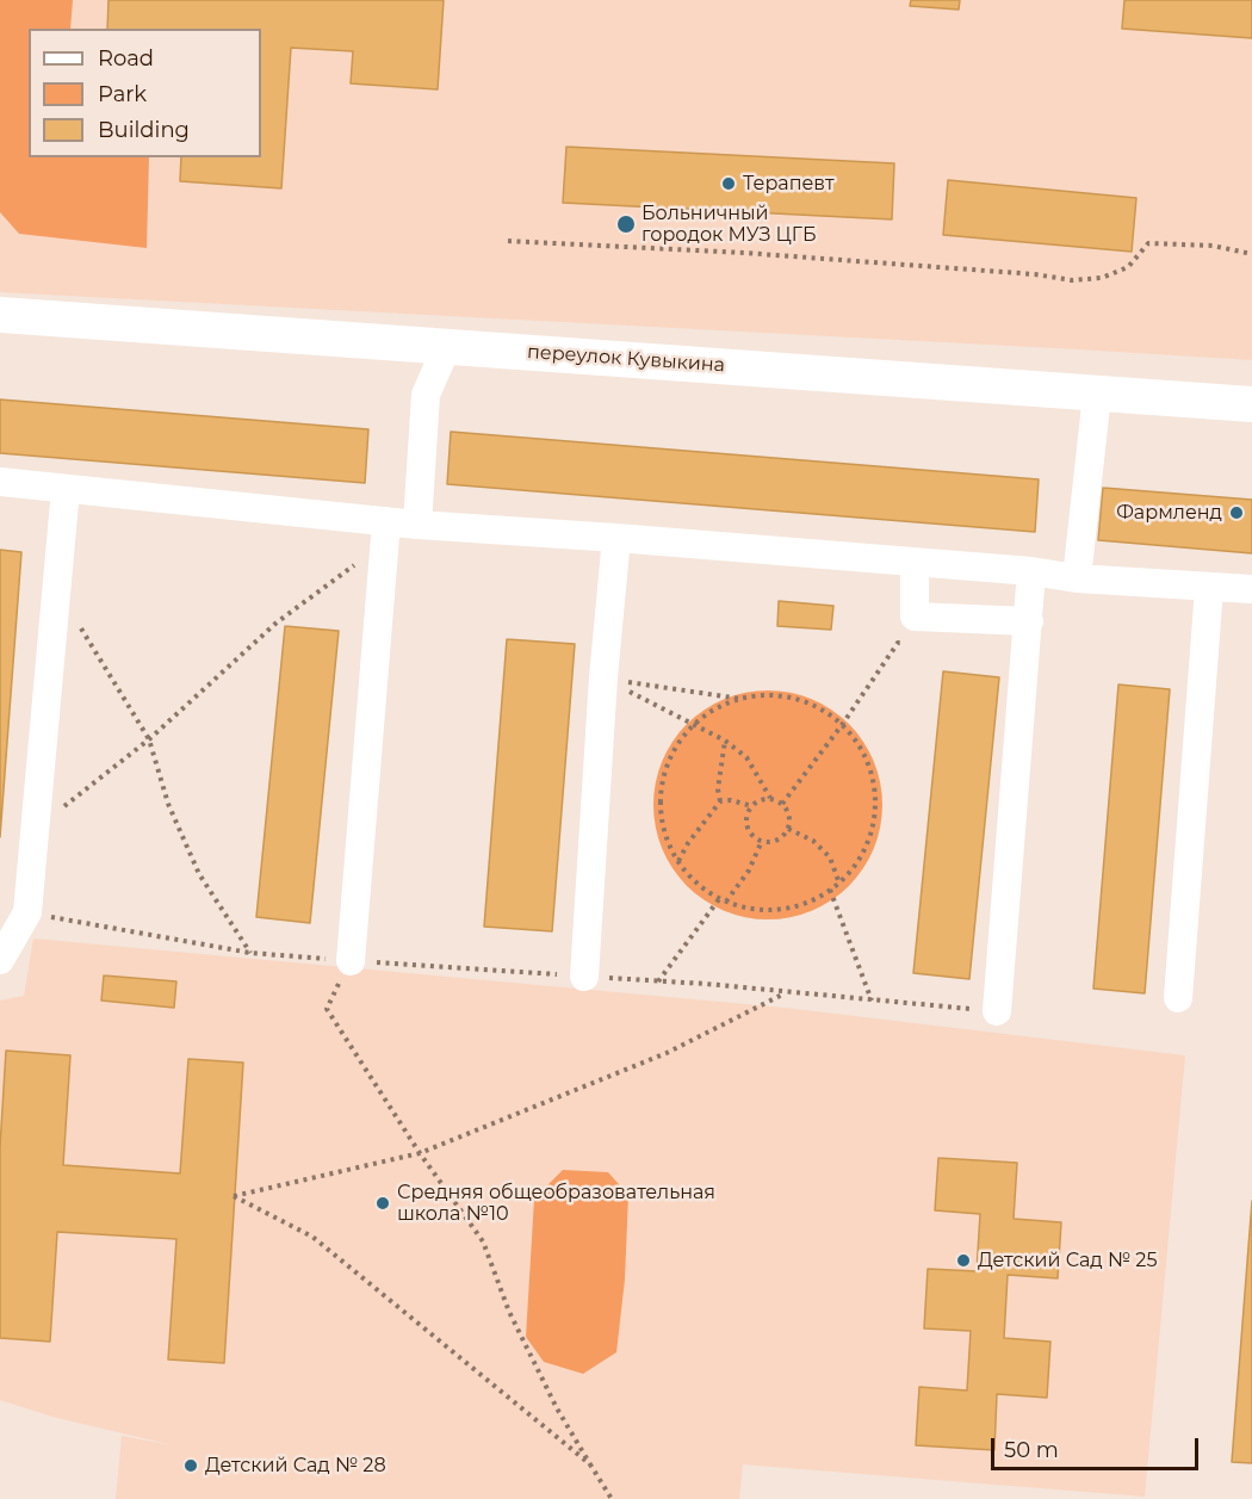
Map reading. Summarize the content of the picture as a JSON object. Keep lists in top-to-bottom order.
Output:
{
  "streets": {
    "main road": ["переулок Кувыкина"]
  },
  "places": [
    "Терапевт",
    "Больничный городок МУЗ ЦГБ",
    "Фармленд",
    "Средняя общеобразовательная школа №10",
    "Детский Сад № 25",
    "Детский Сад № 28"
  ],
  "legend": ["Road", "Park", "Building"],
  "scale_bar": "50 m"
}
